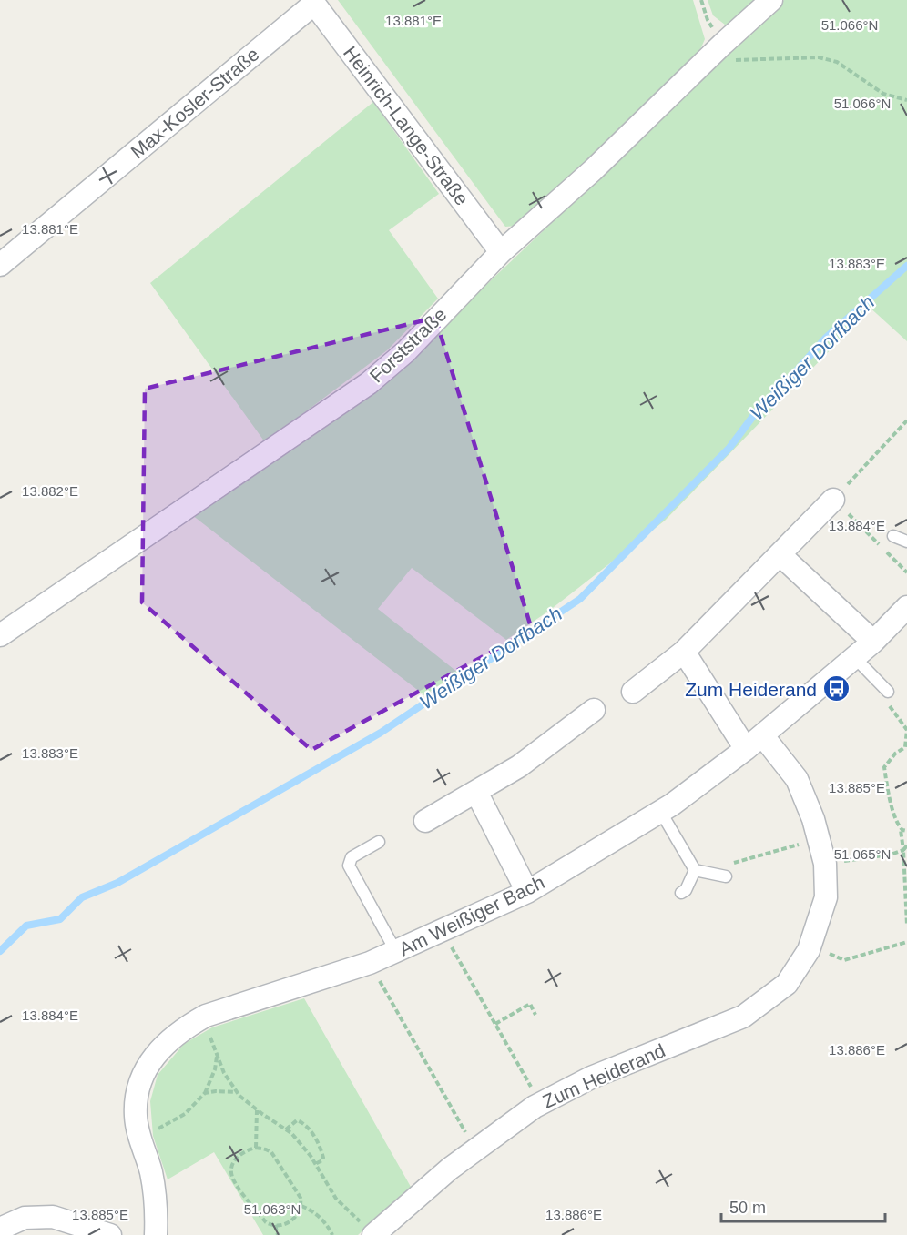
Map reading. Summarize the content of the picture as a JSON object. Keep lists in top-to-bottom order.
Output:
{
  "streets": {
    "street": [
      "Max-Kosler-Straße",
      "Heinrich-Lange-Straße",
      "Forststraße",
      "Am Weißiger Bach",
      "Zum Heiderand"
    ]
  },
  "crossings": [
    ["Max-Kosler-Straße", "Heinrich-Lange-Straße"],
    ["Heinrich-Lange-Straße", "Forststraße"],
    ["Am Weißiger Bach", "Zum Heiderand"]
  ],
  "water": ["Weißiger Dorfbach"],
  "places": {
    "bus stop": ["Zum Heiderand"]
  },
  "scale_bar": "50 m",
  "coordinates": [
    "13.881°E",
    "51.066°N",
    "13.883°E",
    "13.882°E",
    "13.884°E",
    "13.885°E",
    "51.065°N",
    "13.886°E",
    "51.063°N"
  ]
}
